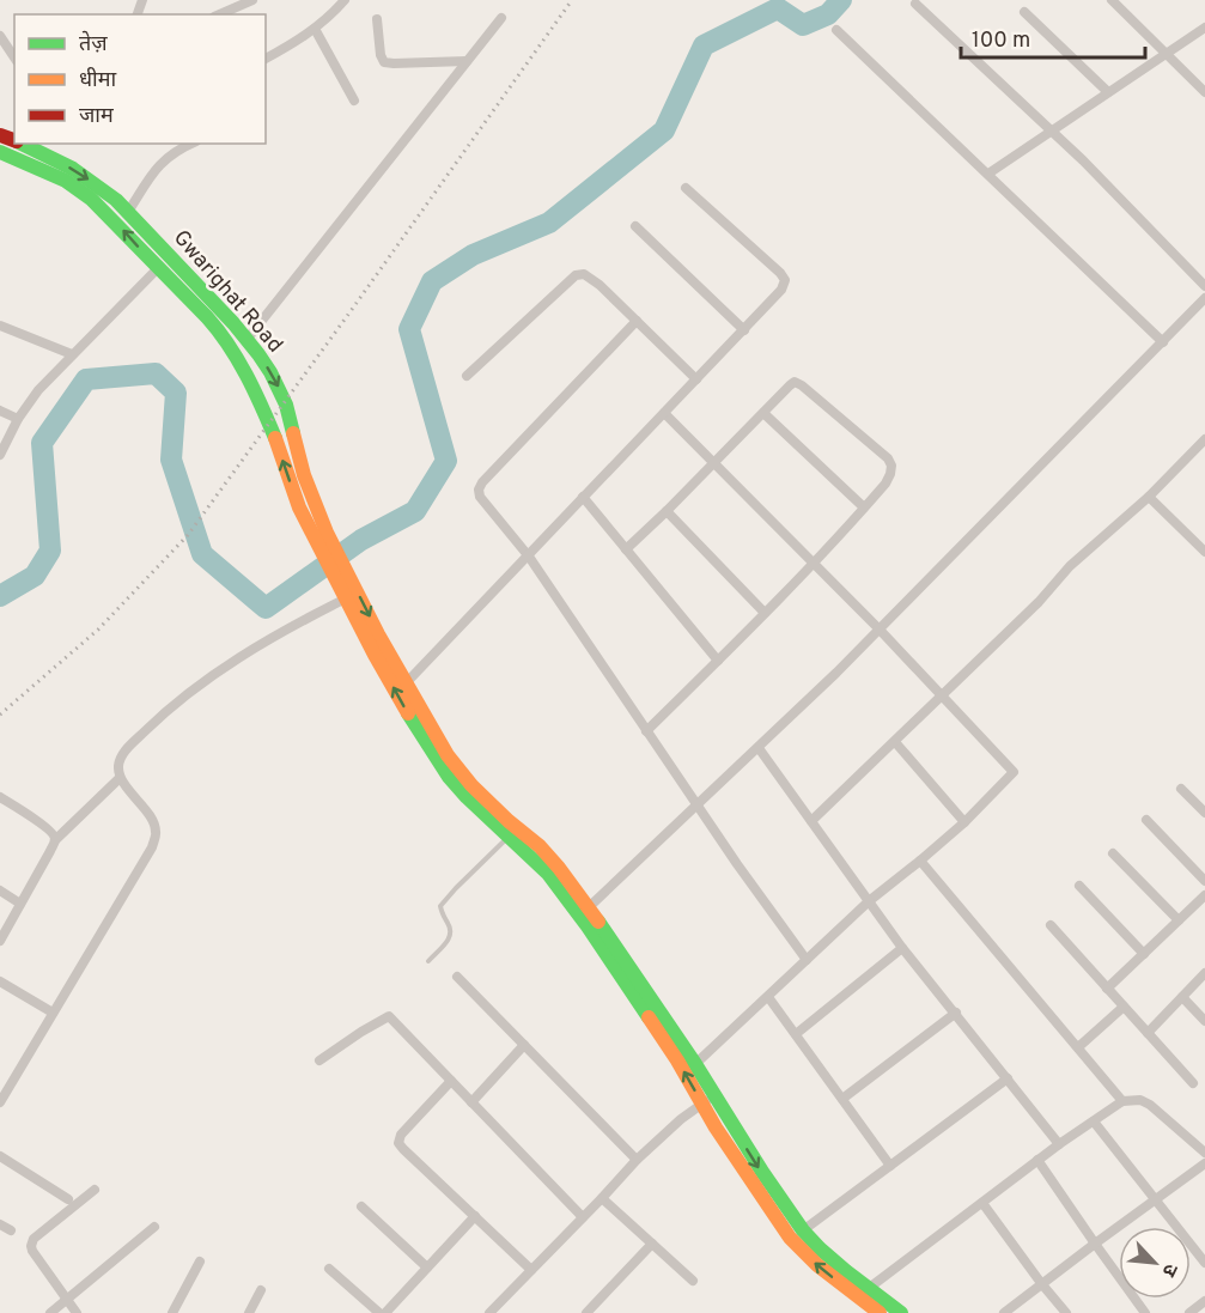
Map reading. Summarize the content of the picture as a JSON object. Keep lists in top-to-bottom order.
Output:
{
  "streets": {
    "street": ["Gwarighat Road"]
  },
  "legend": ["तेज़", "धीमा", "जाम"],
  "scale_bar": "100 m",
  "north": "bottom right"
}
